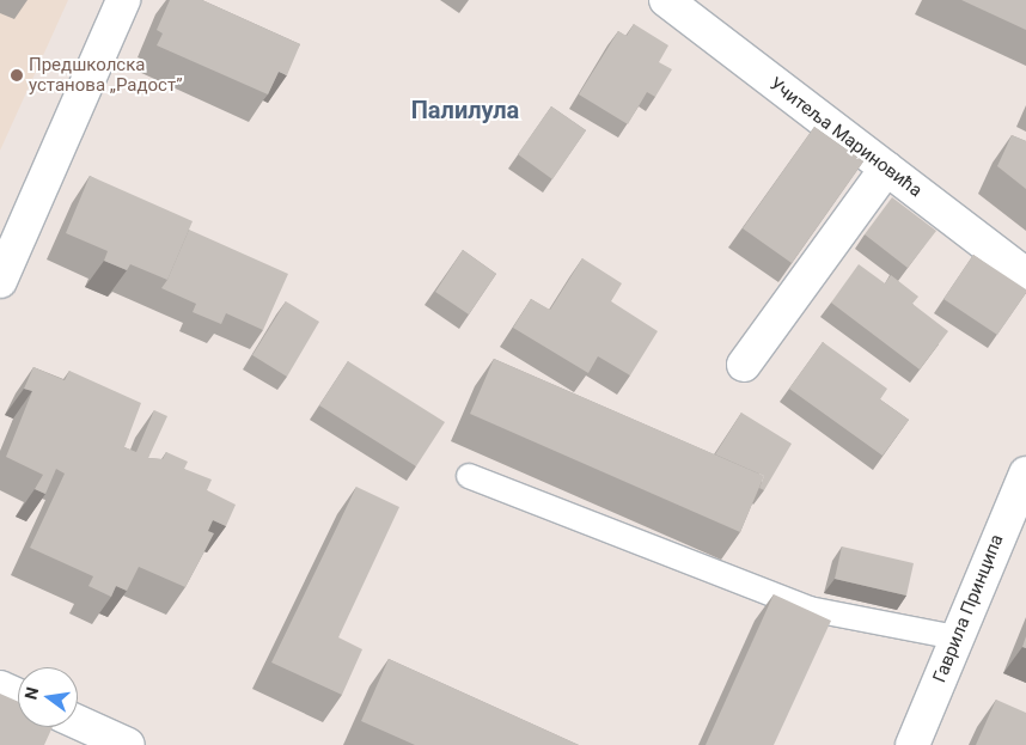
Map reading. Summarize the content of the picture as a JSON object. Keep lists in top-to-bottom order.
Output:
{
  "streets": {
    "street": ["Учитеља Мариновића", "Гаврила Принципа"]
  },
  "districts": ["Палилула"],
  "places": ["Предшколска установа „Радост”"],
  "north": "left"
}
